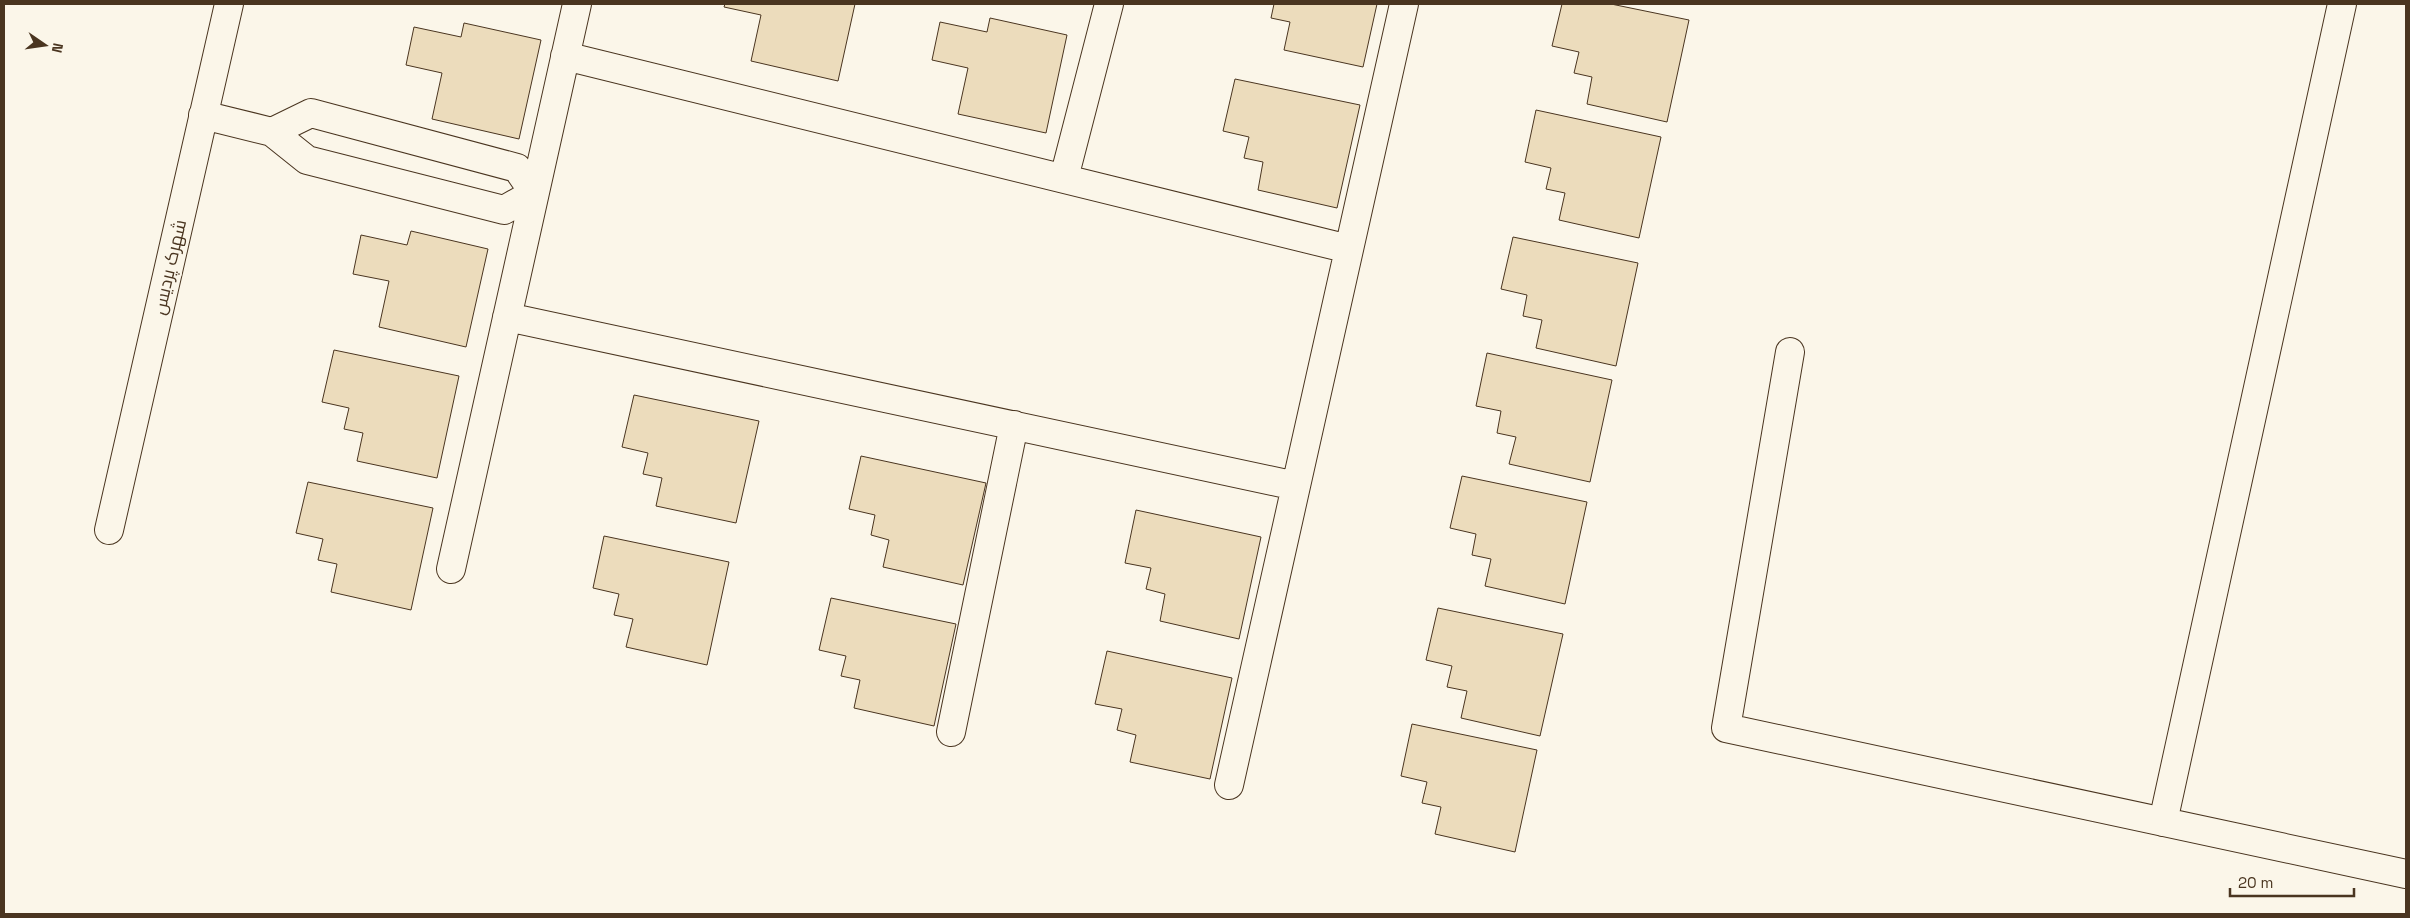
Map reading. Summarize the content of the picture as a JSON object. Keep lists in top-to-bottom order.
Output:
{
  "streets": {
    "street": ["شهرک پردیس"]
  },
  "scale_bar": "20 m",
  "north": "right"
}
